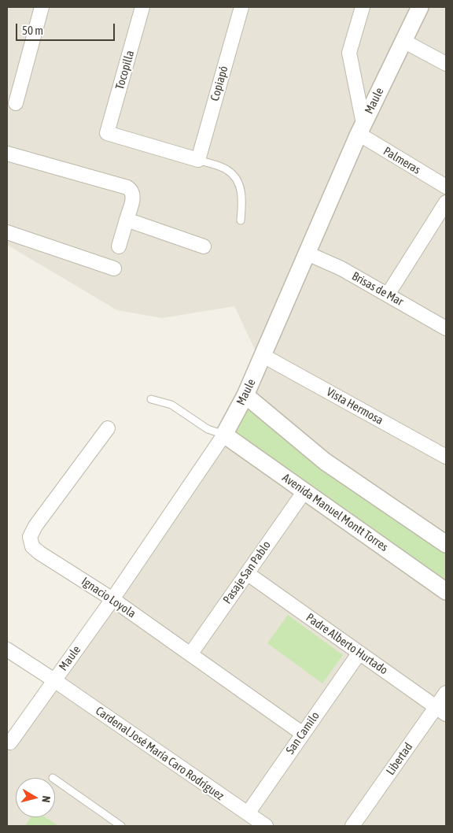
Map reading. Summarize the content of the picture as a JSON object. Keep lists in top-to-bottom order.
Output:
{
  "streets": {
    "street": [
      "Tocopilla",
      "Copiapó",
      "Maule",
      "Palmeras",
      "Brisas de Mar",
      "Vista Hermosa",
      "Avenida Manuel Montt Torres",
      "Pasaje San Pablo",
      "Ignacio Loyola",
      "Padre Alberto Hurtado",
      "San Camilo",
      "Cardenal José María Caro Rodríguez",
      "Libertad"
    ]
  },
  "crossings": [
    ["Tocopilla", "Copiapó"],
    ["Maule", "Palmeras"],
    ["Maule", "Brisas de Mar"],
    ["Maule", "Vista Hermosa"],
    ["Maule", "Avenida Manuel Montt Torres"],
    ["Maule", "Ignacio Loyola"],
    ["Maule", "Cardenal José María Caro Rodríguez"],
    ["Avenida Manuel Montt Torres", "Pasaje San Pablo"],
    ["Pasaje San Pablo", "Ignacio Loyola"],
    ["Pasaje San Pablo", "Padre Alberto Hurtado"],
    ["Ignacio Loyola", "San Camilo"],
    ["Padre Alberto Hurtado", "San Camilo"],
    ["Padre Alberto Hurtado", "Libertad"],
    ["San Camilo", "Cardenal José María Caro Rodríguez"]
  ],
  "scale_bar": "50 m",
  "north": "right"
}
